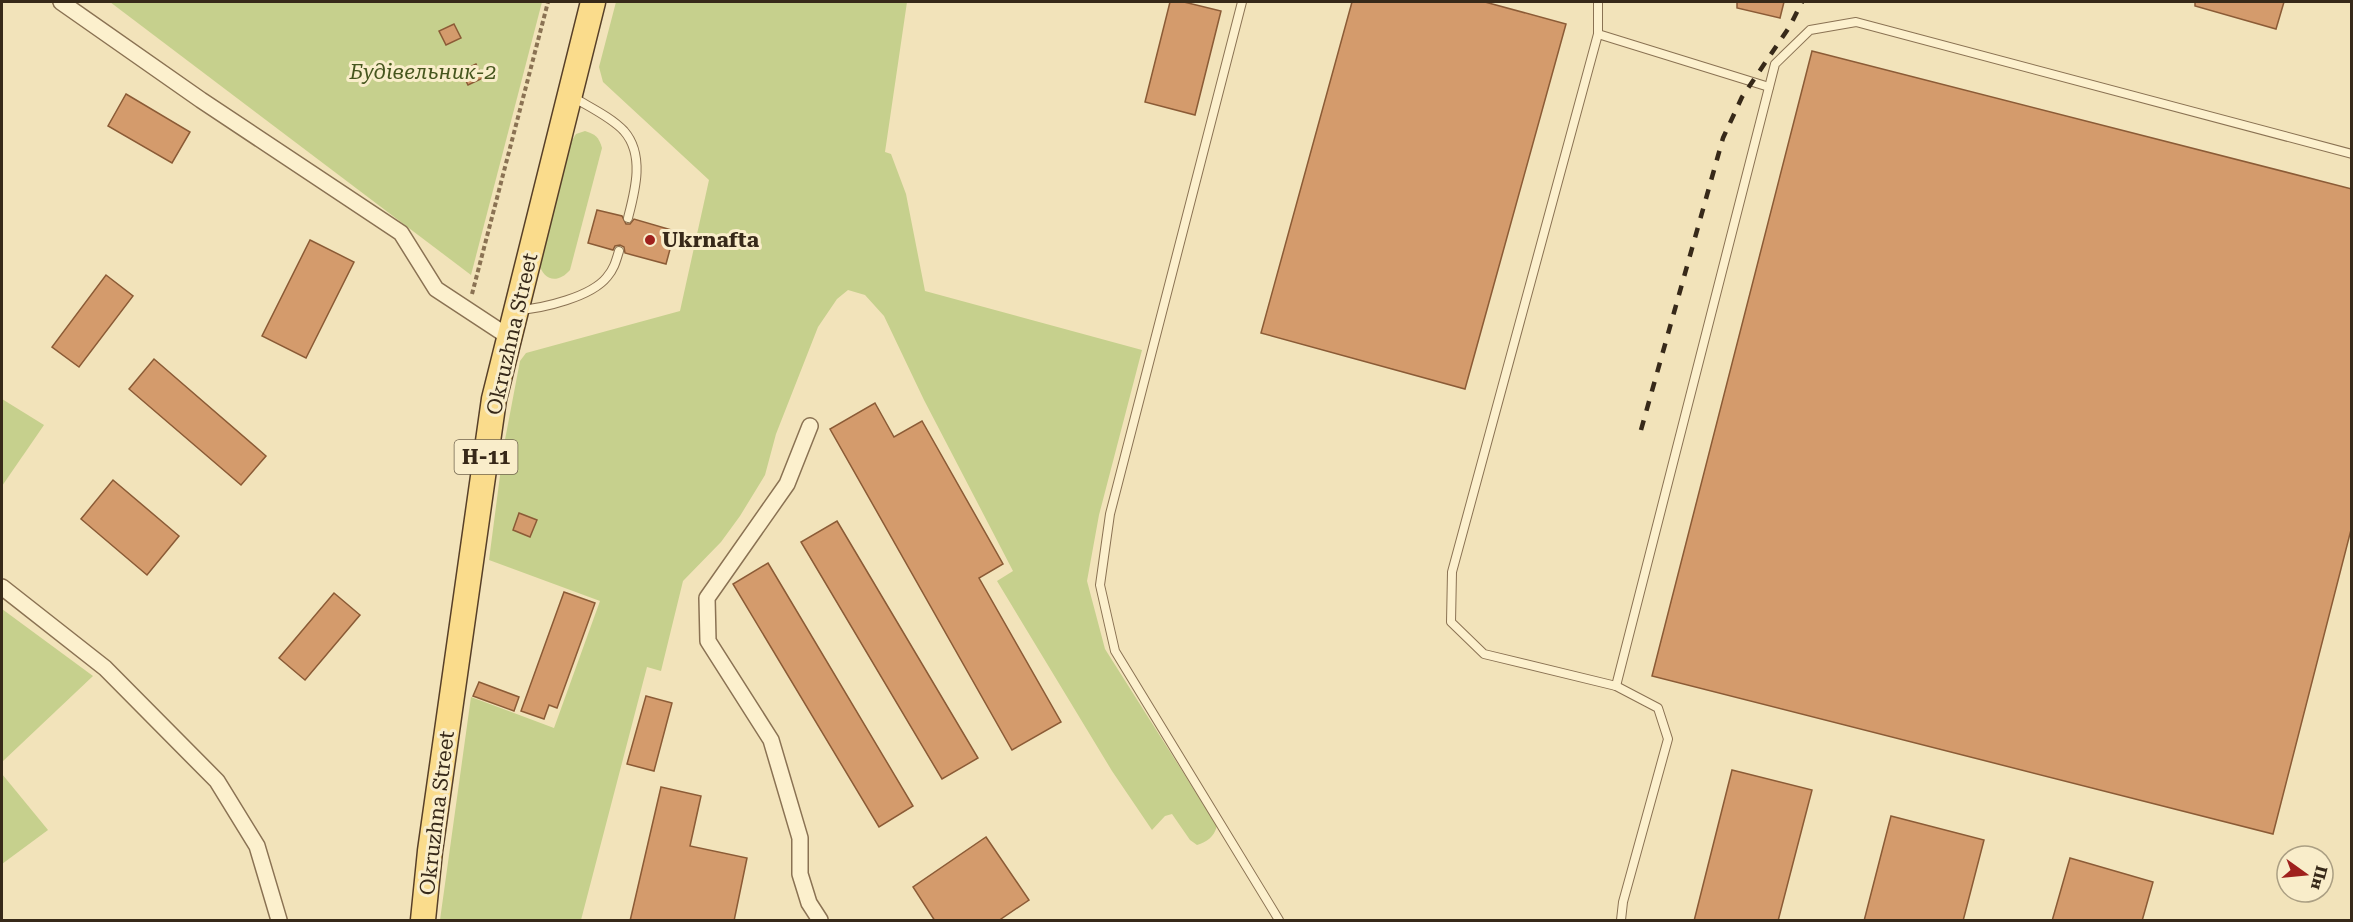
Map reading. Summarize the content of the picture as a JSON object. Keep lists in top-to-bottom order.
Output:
{
  "streets": {
    "main road": ["Okruzhna Street", "Н-11"]
  },
  "parks": ["Будівельник-2"],
  "places": ["Ukrnafta"],
  "north": "right"
}
